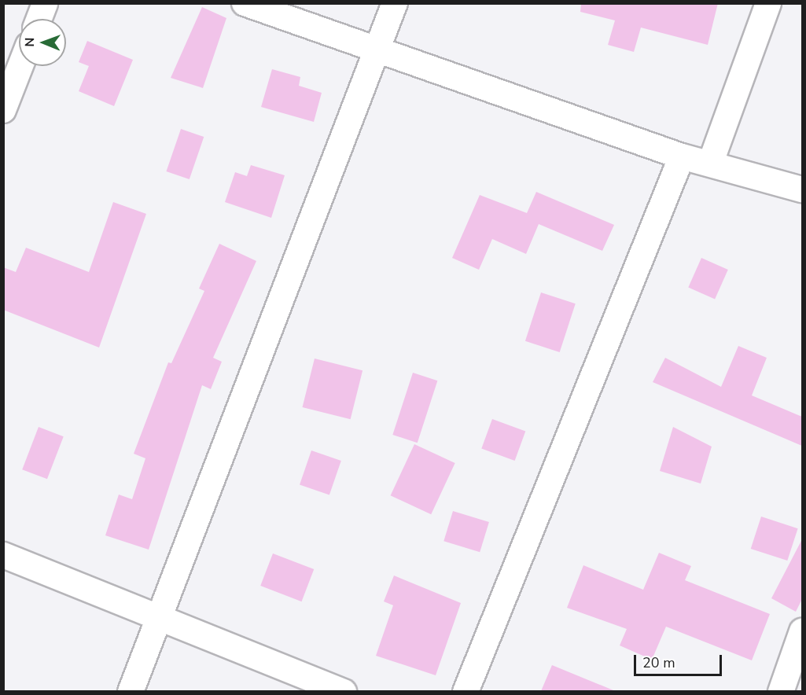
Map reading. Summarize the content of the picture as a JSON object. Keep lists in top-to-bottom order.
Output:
{
  "scale_bar": "20 m",
  "north": "left"
}
